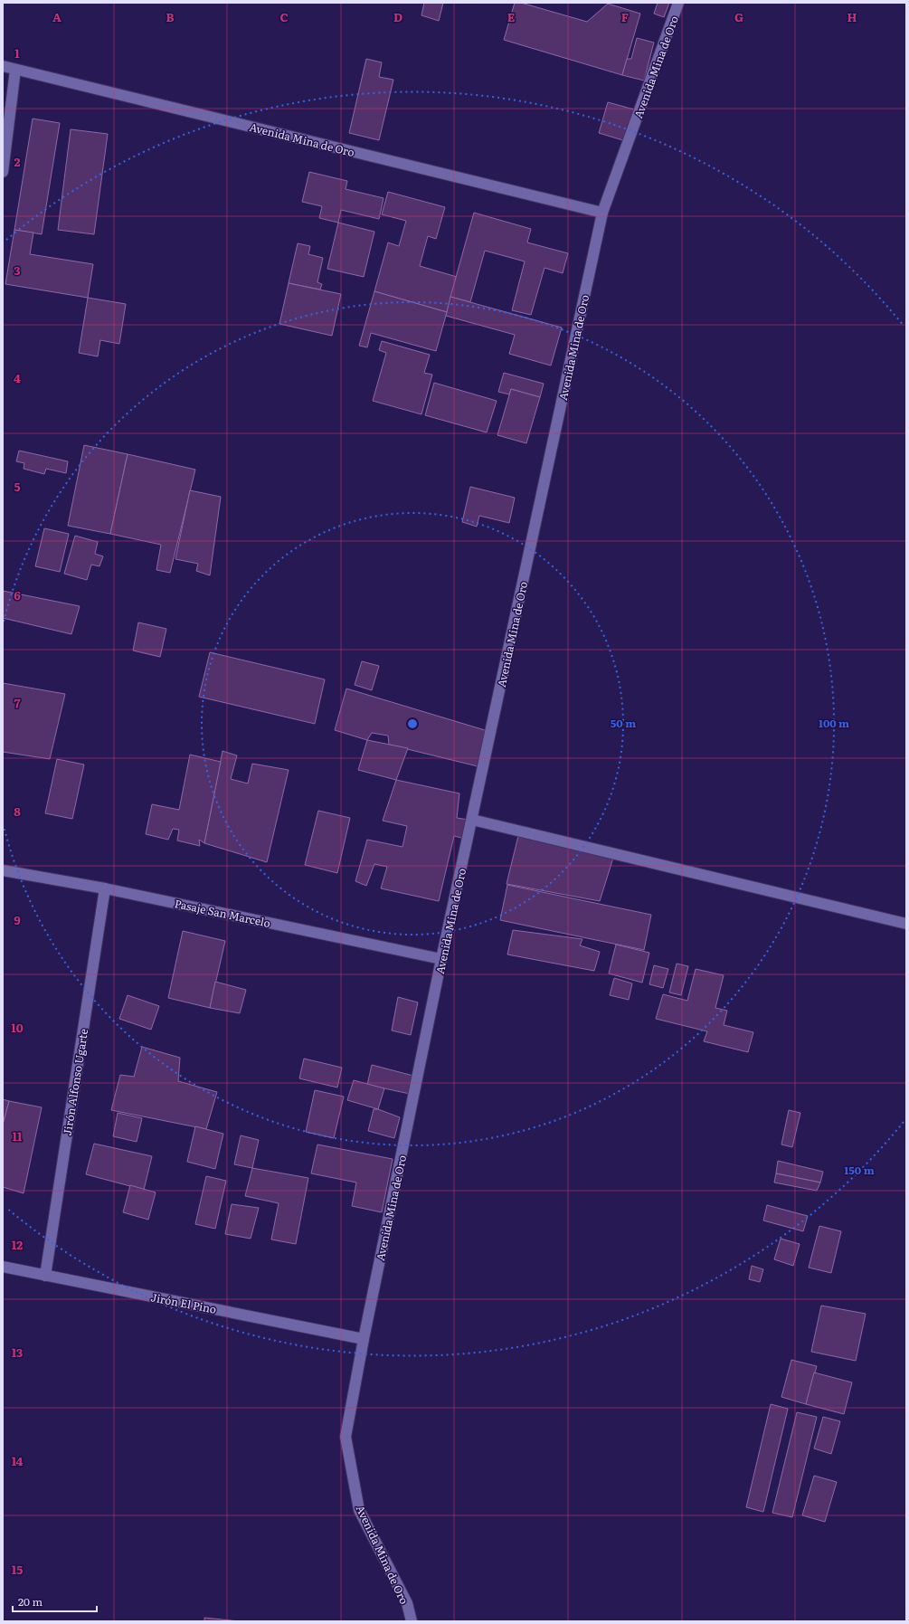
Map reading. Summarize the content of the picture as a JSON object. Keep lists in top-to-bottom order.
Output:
{
  "streets": {
    "street": [
      "Avenida Mina de Oro",
      "Pasaje San Marcelo",
      "Jirón Alfonso Ugarte",
      "Jirón El Pino"
    ]
  },
  "crossings": [
    ["Avenida Mina de Oro", "Pasaje San Marcelo"],
    ["Avenida Mina de Oro", "Jirón El Pino"],
    ["Pasaje San Marcelo", "Jirón Alfonso Ugarte"],
    ["Jirón Alfonso Ugarte", "Jirón El Pino"]
  ],
  "scale_bar": "20 m",
  "grid": {
    "columns": [
      "A",
      "B",
      "C",
      "D",
      "E",
      "F",
      "G",
      "H"
    ],
    "rows": [
      "1",
      "2",
      "3",
      "4",
      "5",
      "6",
      "7",
      "8",
      "9",
      "10",
      "11",
      "12",
      "13",
      "14",
      "15"
    ]
  },
  "rings": ["50 m", "100 m", "150 m"]
}
